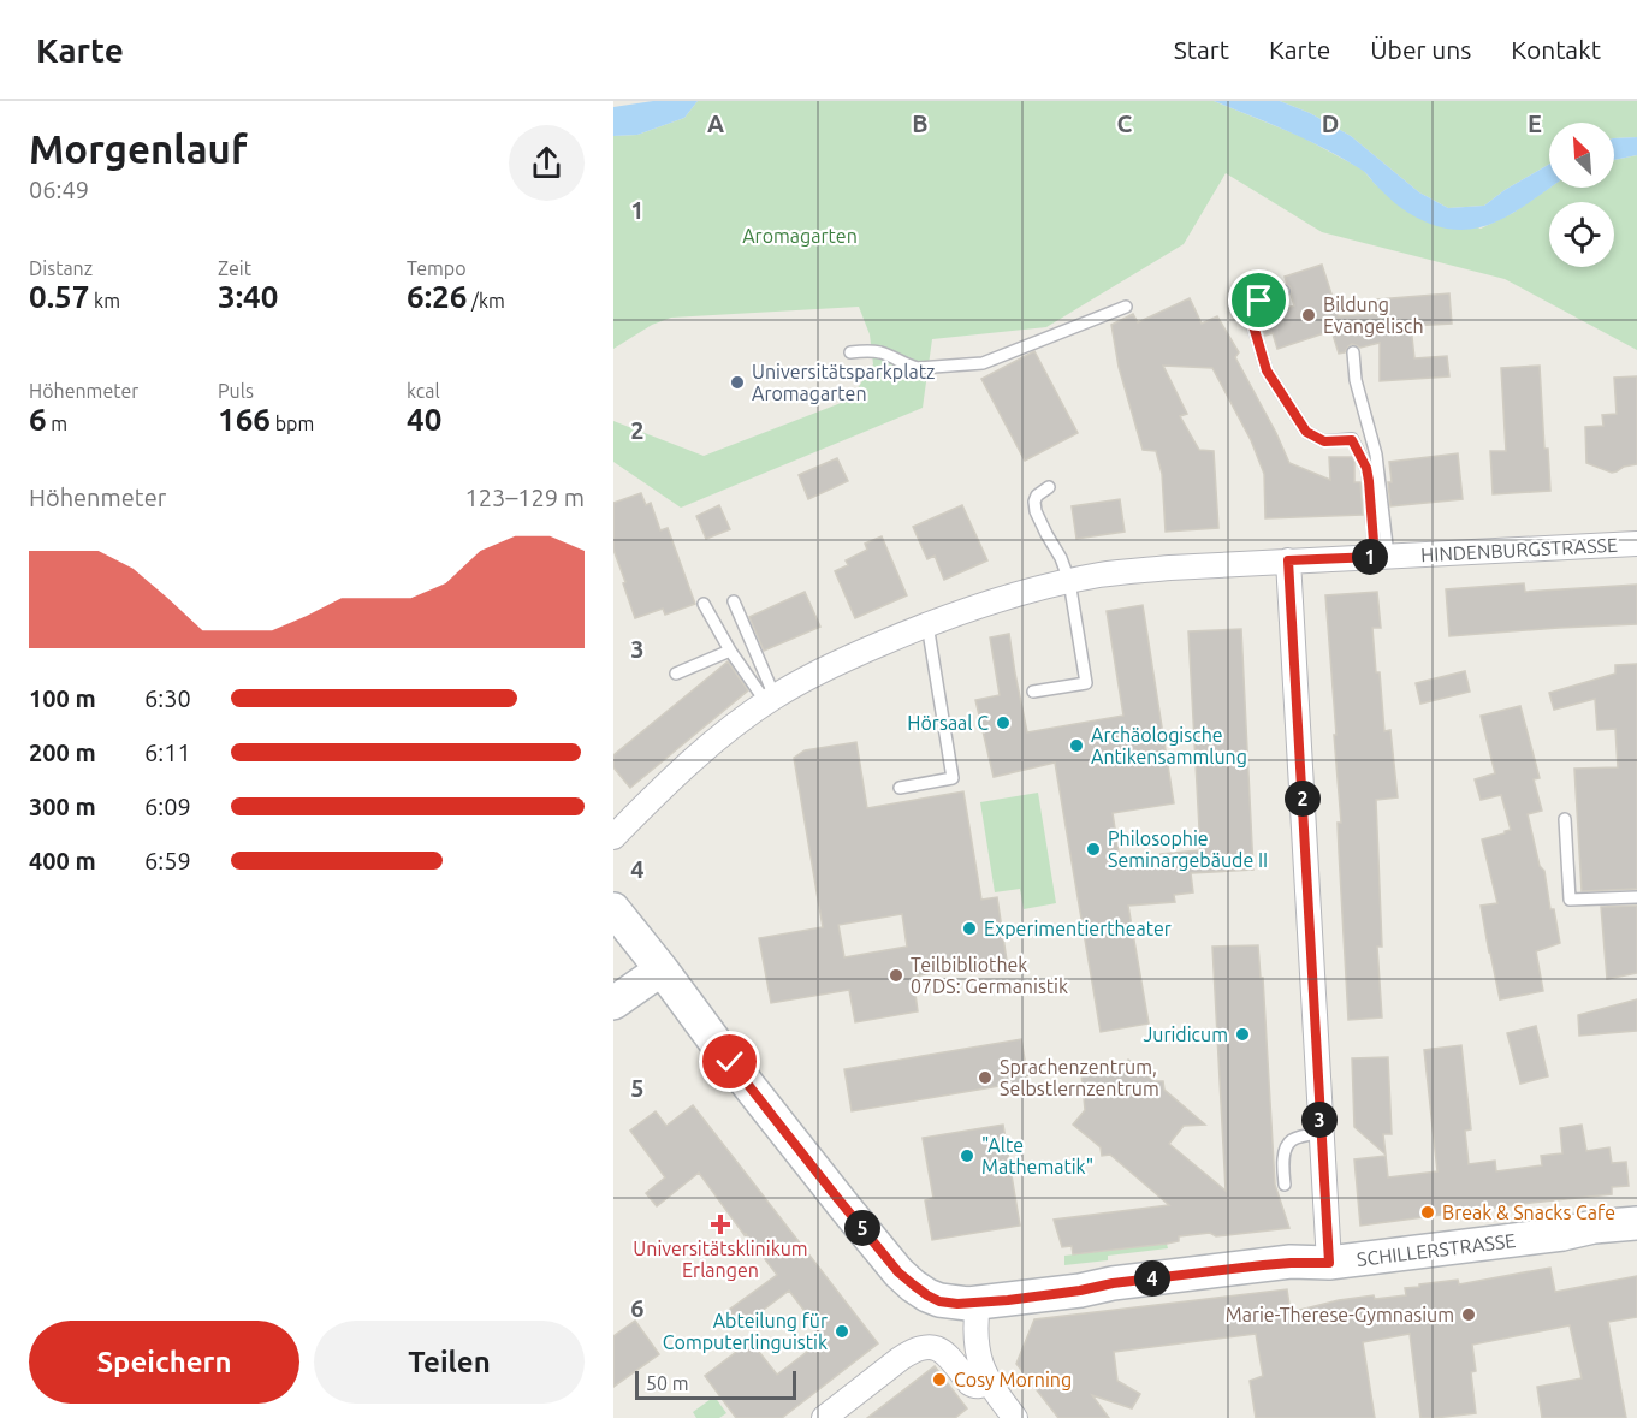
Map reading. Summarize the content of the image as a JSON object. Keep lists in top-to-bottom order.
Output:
{
  "streets": {
    "street": ["HINDENBURGSTRASSE", "SCHILLERSTRASSE"]
  },
  "parks": ["Aromagarten"],
  "places": {
    "other": [
      "Bildung Evangelisch",
      "Universitätsparkplatz Aromagarten",
      "Hörsaal C",
      "Archäologische Antikensammlung",
      "Philosophie Seminargebäude II",
      "Experimentiertheater",
      "Teilbibliothek 07DS: Germanistik",
      "Juridicum",
      "Sprachenzentrum, Selbstlernzentrum",
      "\"Alte Mathematik\"",
      "Break & Snacks Cafe",
      "Marie-Therese-Gymnasium",
      "Abteilung für Computerlinguistik",
      "Cosy Morning"
    ],
    "health": ["Universitätsklinikum Erlangen"]
  },
  "scale_bar": "50 m",
  "north": "top left",
  "page": {
    "header": "Karte",
    "nav": [
      "Start",
      "Karte",
      "Über uns",
      "Kontakt"
    ],
    "heading": ["Morgenlauf", "06:49"],
    "stats": [
      ["Distanz", "0.57 km"],
      ["Zeit", "3:40"],
      ["Tempo", "6:26 /km"],
      ["Höhenmeter", "6 m"],
      ["Puls", "166 bpm"],
      ["kcal", "40"]
    ],
    "chart": ["Höhenmeter", "123–129 m"],
    "pins": [
      "1",
      "2",
      "3",
      "5",
      "4"
    ],
    "list": [
      {
        "name": "100 m",
        "note": "6:30"
      },
      {
        "name": "200 m",
        "note": "6:11"
      },
      {
        "name": "300 m",
        "note": "6:09"
      },
      {
        "name": "400 m",
        "note": "6:59"
      }
    ],
    "buttons": ["Speichern", "Teilen"],
    "scale": "50 m"
  },
  "grid": {
    "columns": [
      "A",
      "B",
      "C",
      "D",
      "E"
    ],
    "rows": [
      "1",
      "2",
      "3",
      "4",
      "5",
      "6"
    ]
  }
}
